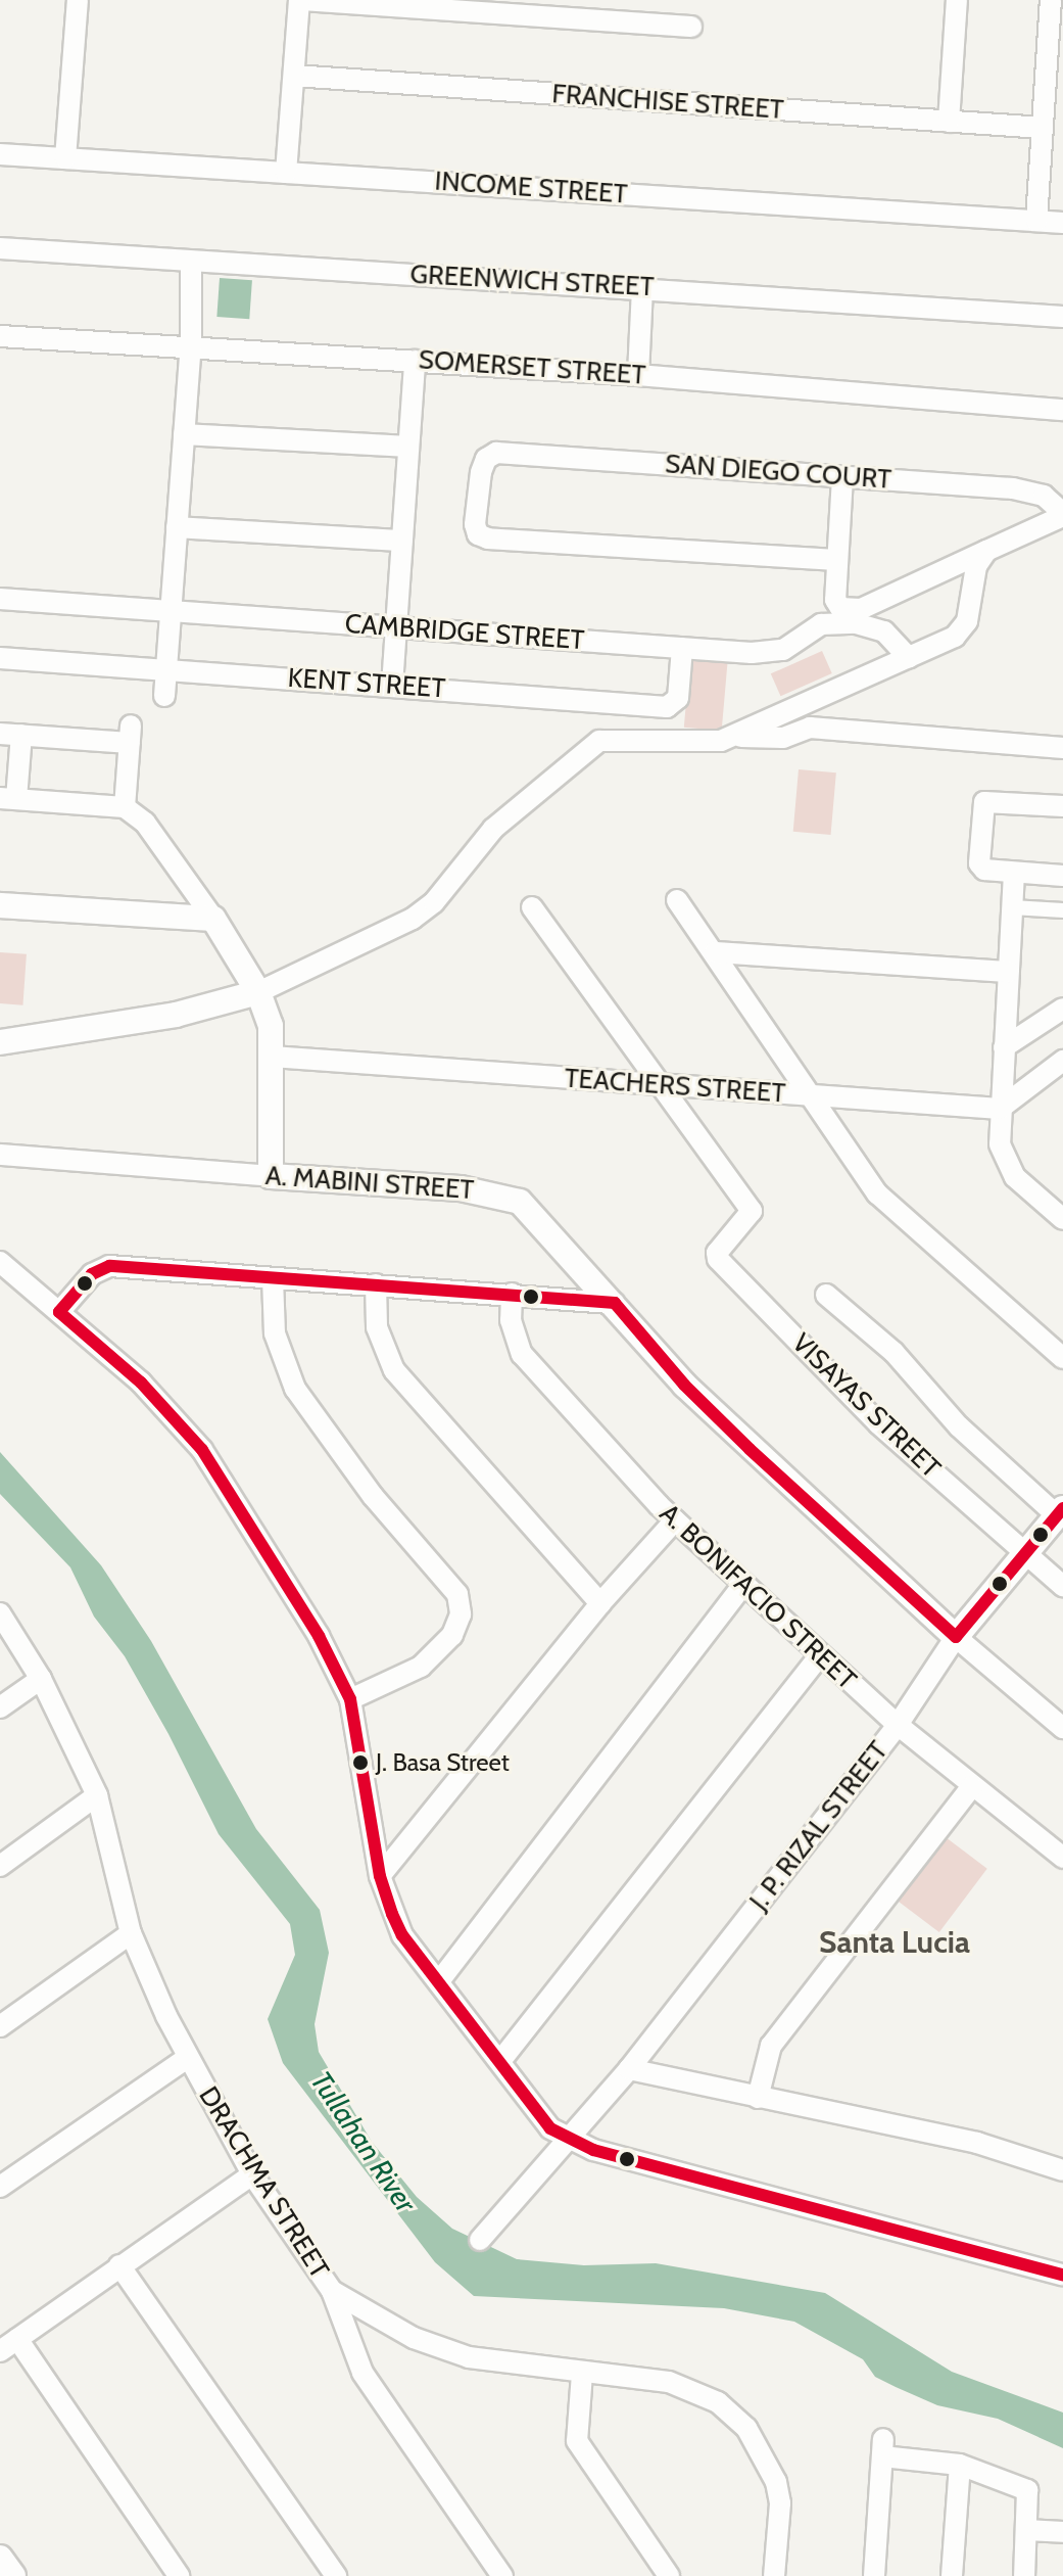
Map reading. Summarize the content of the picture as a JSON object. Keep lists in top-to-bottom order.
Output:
{
  "streets": {
    "street": [
      "FRANCHISE STREET",
      "INCOME STREET",
      "GREENWICH STREET",
      "SOMERSET STREET",
      "SAN DIEGO COURT",
      "CAMBRIDGE STREET",
      "KENT STREET",
      "TEACHERS STREET",
      "A. MABINI STREET",
      "VISAYAS STREET",
      "A. BONIFACIO STREET",
      "J. P. RIZAL STREET",
      "DRACHMA STREET"
    ]
  },
  "crossings": [
    ["CAMBRIDGE STREET", "KENT STREET"],
    ["TEACHERS STREET", "VISAYAS STREET"],
    ["A. MABINI STREET", "J. P. RIZAL STREET"],
    ["VISAYAS STREET", "J. P. RIZAL STREET"],
    ["A. BONIFACIO STREET", "J. P. RIZAL STREET"]
  ],
  "districts": ["Santa Lucia"],
  "water": ["Tullahan River"],
  "places": ["J. Basa Street"]
}
